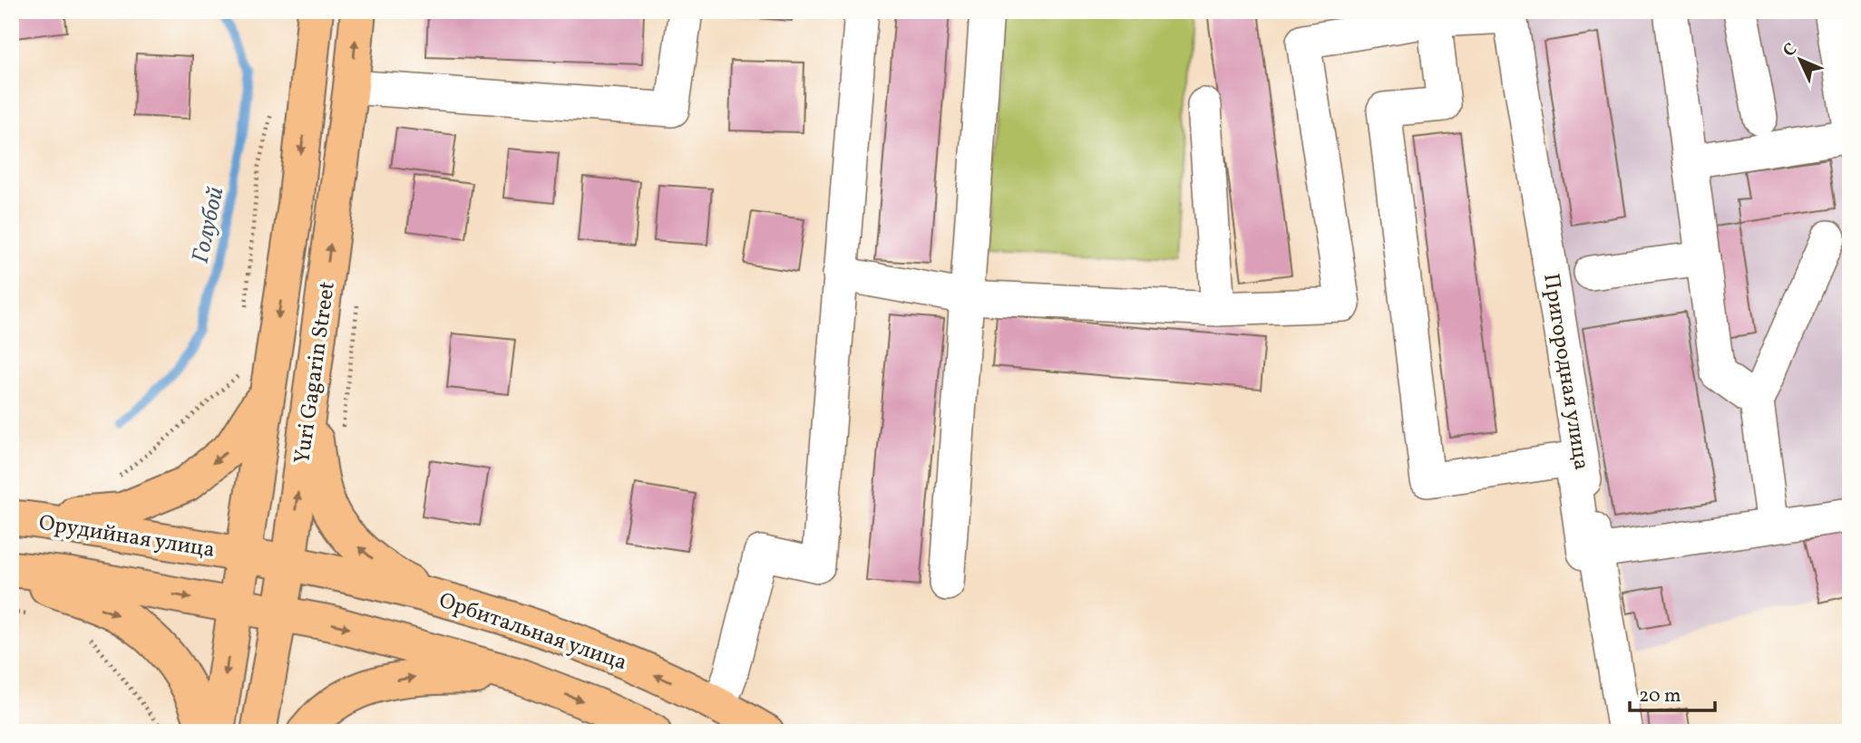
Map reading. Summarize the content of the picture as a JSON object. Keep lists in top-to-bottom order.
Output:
{
  "streets": {
    "main road": ["Yuri Gagarin Street", "Орудийная улица", "Орбитальная улица"],
    "street": ["Пригородная улица"]
  },
  "crossings": [
    ["Yuri Gagarin Street", "Орудийная улица"],
    ["Yuri Gagarin Street", "Орбитальная улица"],
    ["Орудийная улица", "Орбитальная улица"]
  ],
  "water": ["Голубой"],
  "scale_bar": "20 m",
  "north": "top left"
}
